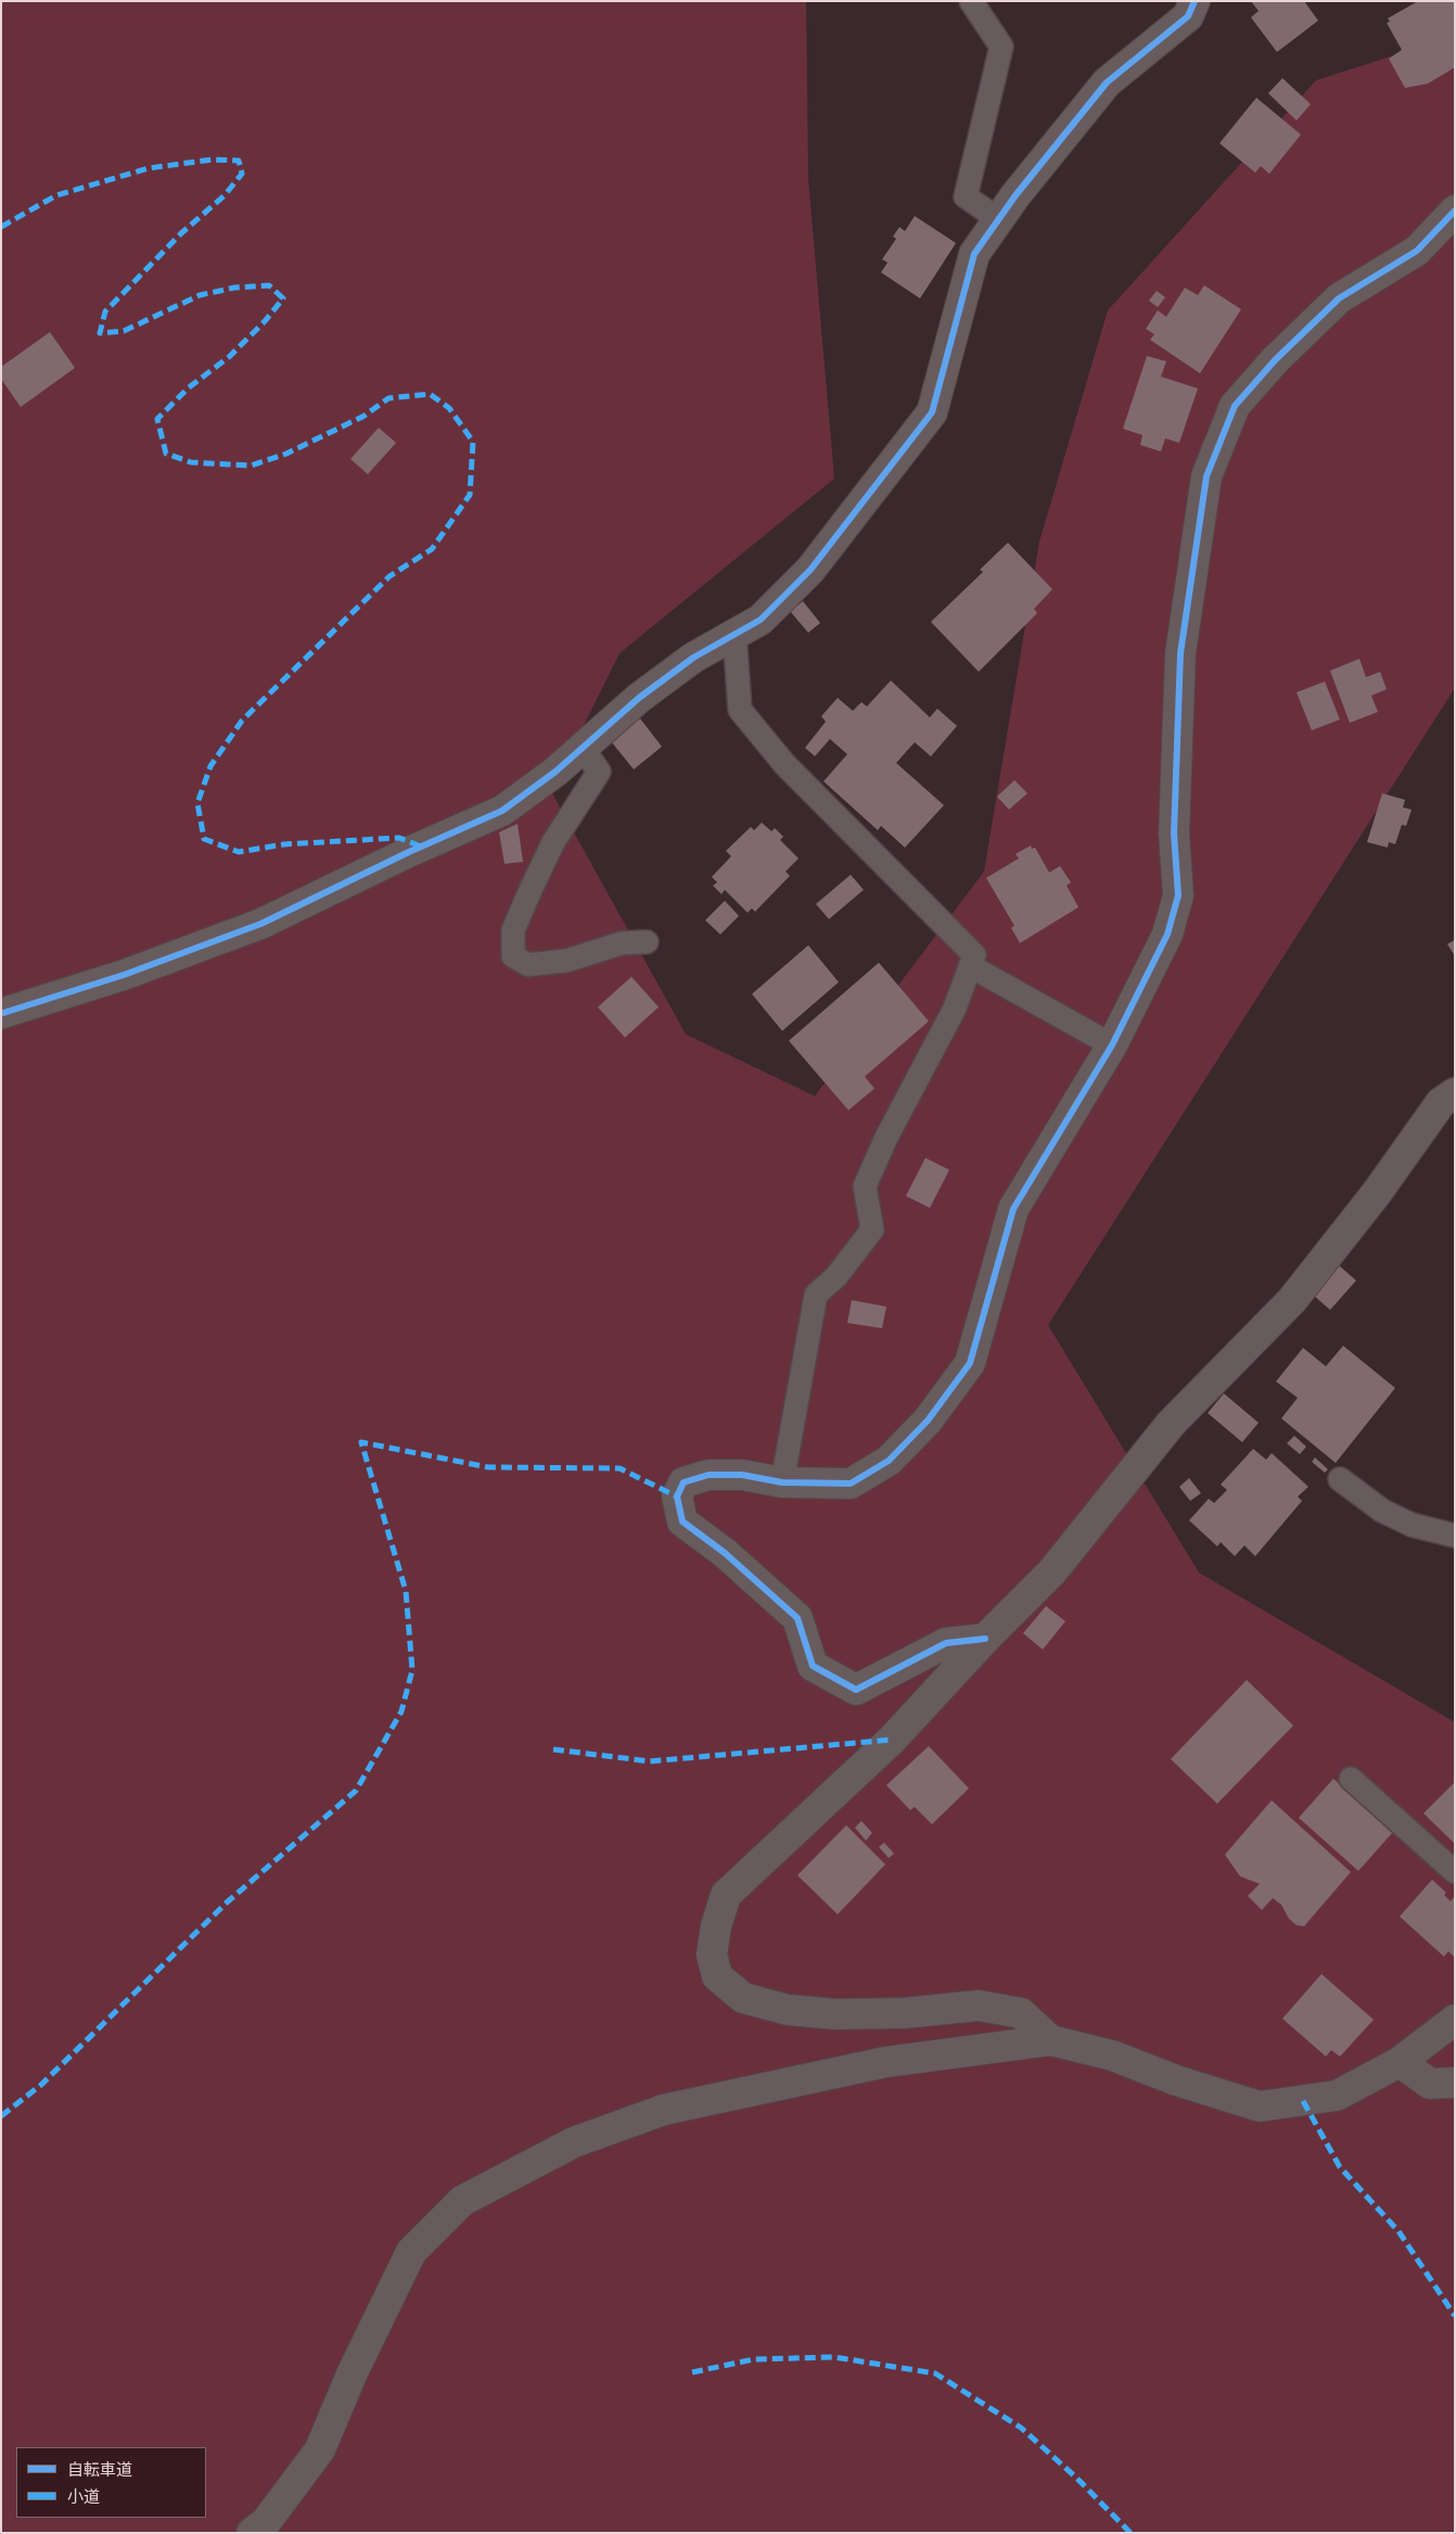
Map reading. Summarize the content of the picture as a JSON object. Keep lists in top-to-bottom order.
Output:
{
  "legend": ["自転車道", "小道"]
}
